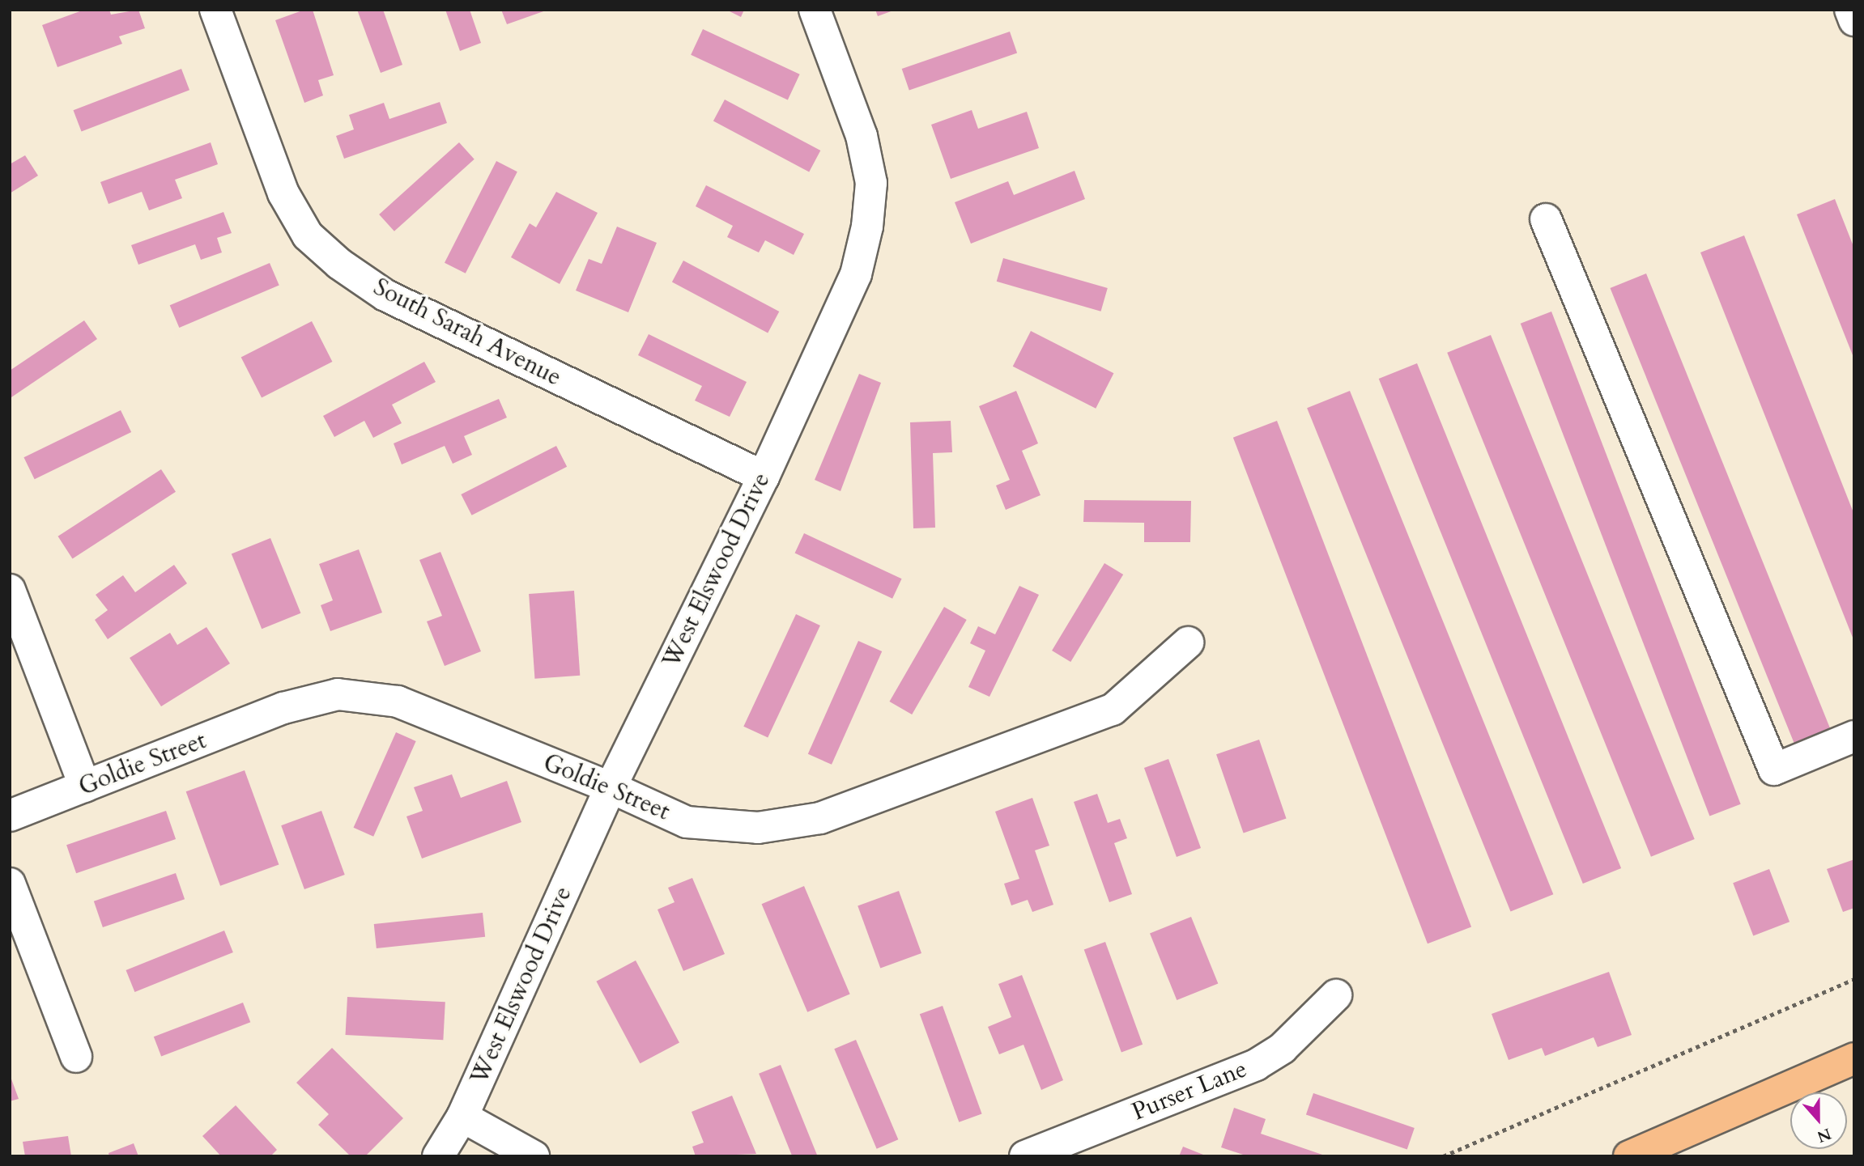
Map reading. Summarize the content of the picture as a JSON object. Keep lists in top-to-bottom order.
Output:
{
  "streets": {
    "street": [
      "South Sarah Avenue",
      "West Elswood Drive",
      "Goldie Street",
      "Purser Lane"
    ]
  },
  "crossings": [
    ["South Sarah Avenue", "West Elswood Drive"],
    ["West Elswood Drive", "Goldie Street"]
  ],
  "north": "bottom"
}
